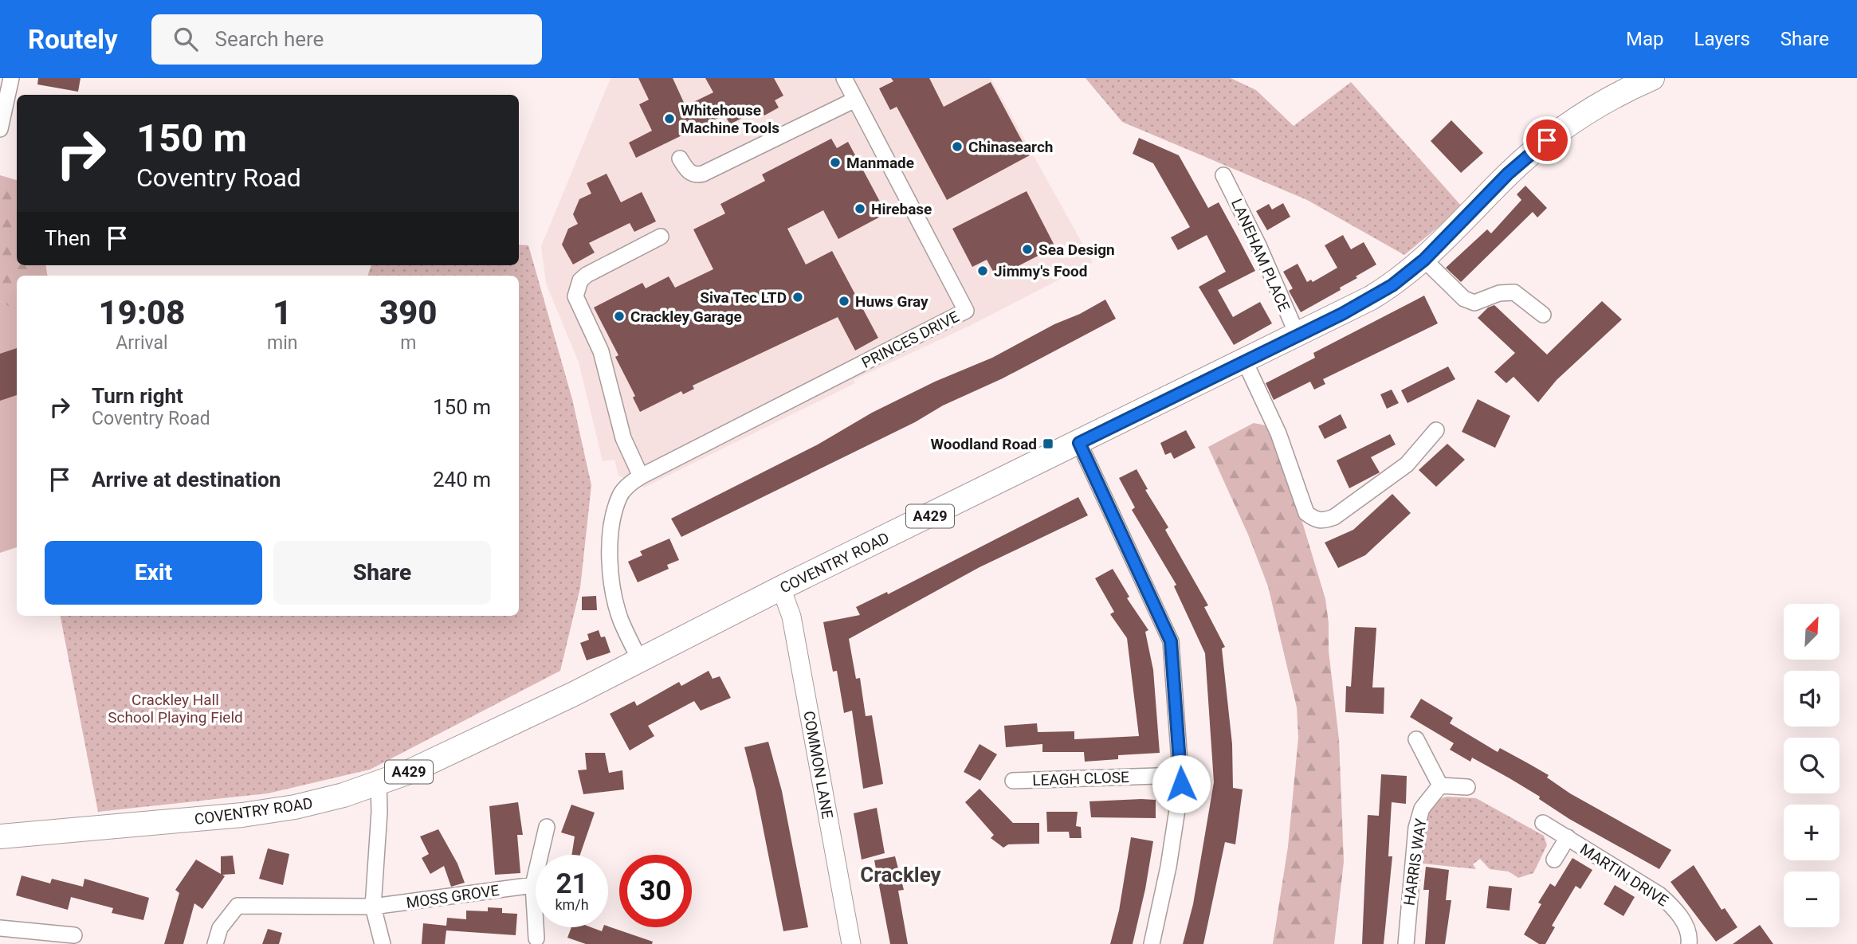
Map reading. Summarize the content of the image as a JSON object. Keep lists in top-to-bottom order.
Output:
{
  "streets": {
    "main road": ["A429", "COVENTRY ROAD"],
    "street": [
      "LANEHAM PLACE",
      "PRINCES DRIVE",
      "COMMON LANE",
      "LEAGH CLOSE",
      "HARRIS WAY",
      "MARTIN DRIVE",
      "MOSS GROVE"
    ]
  },
  "crossings": [
    ["LANEHAM PLACE", "COVENTRY ROAD"],
    ["PRINCES DRIVE", "COVENTRY ROAD"],
    ["COVENTRY ROAD", "COMMON LANE"]
  ],
  "districts": ["Crackley"],
  "parks": ["Crackley Hall School Playing Field"],
  "places": {
    "other": [
      "Whitehouse Machine Tools",
      "Chinasearch",
      "Manmade",
      "Hirebase",
      "Sea Design",
      "Jimmy's Food",
      "Siva Tec LTD",
      "Huws Gray",
      "Crackley Garage"
    ],
    "transit": ["Woodland Road"]
  },
  "north": "top right",
  "page": {
    "header": "Routely",
    "search": "Search here",
    "nav": ["Map", "Layers", "Share"],
    "turn": ["150 m", "Coventry Road"],
    "then": "Then",
    "eta": [
      "19:08",
      "Arrival",
      "1",
      "min",
      "390",
      "m"
    ],
    "list": [
      {
        "name": "Turn right",
        "note": "Coventry Road",
        "value": "150 m"
      },
      {
        "name": "Arrive at destination",
        "value": "240 m"
      }
    ],
    "buttons": ["Exit", "Share"],
    "map_buttons": ["+", "−"],
    "speed": "21 km/h",
    "limit": "30"
  }
}
